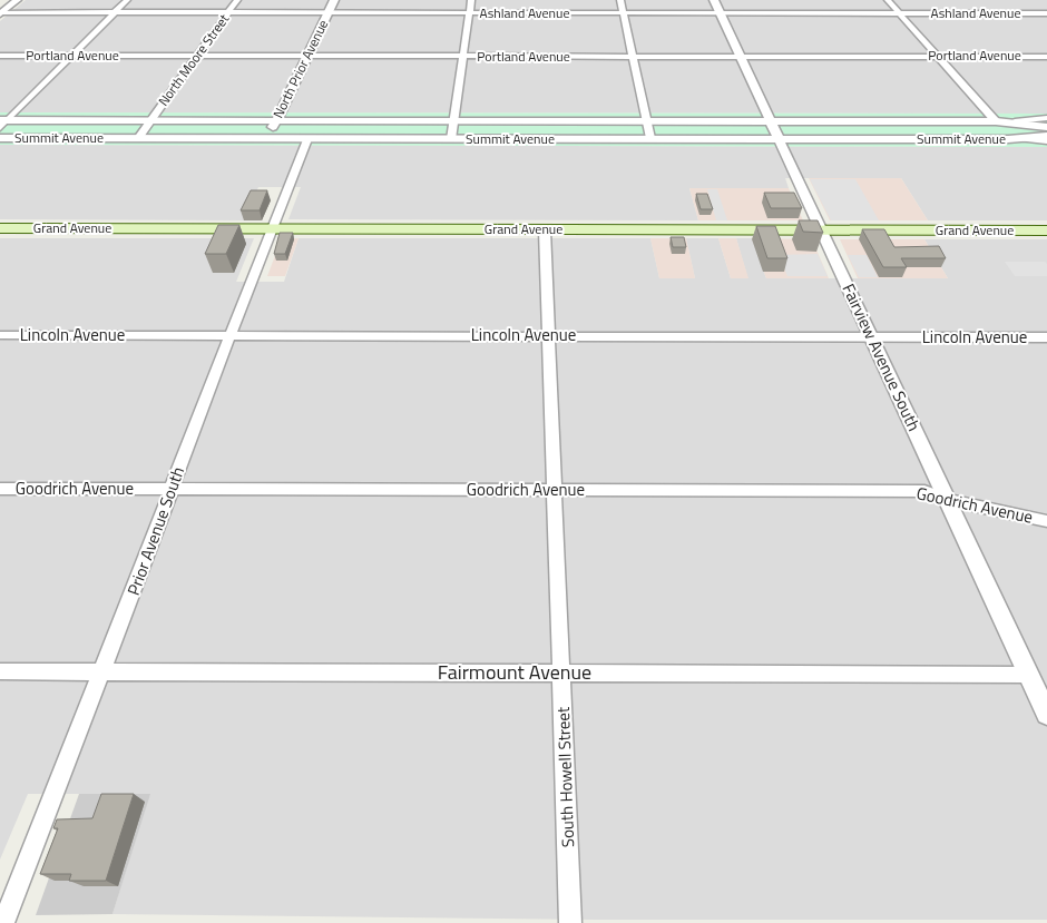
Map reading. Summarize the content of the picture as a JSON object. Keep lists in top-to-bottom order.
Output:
{
  "streets": {
    "main road": ["Grand Avenue"],
    "street": [
      "Ashland Avenue",
      "Portland Avenue",
      "North Moore Street",
      "North Prior Avenue",
      "Summit Avenue",
      "Lincoln Avenue",
      "Fairview Avenue South",
      "Goodrich Avenue",
      "Prior Avenue South",
      "Fairmount Avenue",
      "South Howell Street"
    ]
  },
  "crossings": [
    ["Ashland Avenue", "North Moore Street"],
    ["Ashland Avenue", "North Prior Avenue"],
    ["Ashland Avenue", "Fairview Avenue South"],
    ["Portland Avenue", "North Moore Street"],
    ["Portland Avenue", "North Prior Avenue"],
    ["Portland Avenue", "Fairview Avenue South"],
    ["North Moore Street", "Summit Avenue"],
    ["North Prior Avenue", "Summit Avenue"],
    ["Summit Avenue", "Fairview Avenue South"],
    ["Summit Avenue", "Prior Avenue South"],
    ["Grand Avenue", "Fairview Avenue South"],
    ["Grand Avenue", "Prior Avenue South"],
    ["Grand Avenue", "South Howell Street"],
    ["Lincoln Avenue", "Fairview Avenue South"],
    ["Lincoln Avenue", "Prior Avenue South"],
    ["Lincoln Avenue", "South Howell Street"],
    ["Fairview Avenue South", "Goodrich Avenue"],
    ["Fairview Avenue South", "Fairmount Avenue"],
    ["Goodrich Avenue", "Prior Avenue South"],
    ["Goodrich Avenue", "South Howell Street"],
    ["Prior Avenue South", "Fairmount Avenue"],
    ["Fairmount Avenue", "South Howell Street"]
  ]
}
